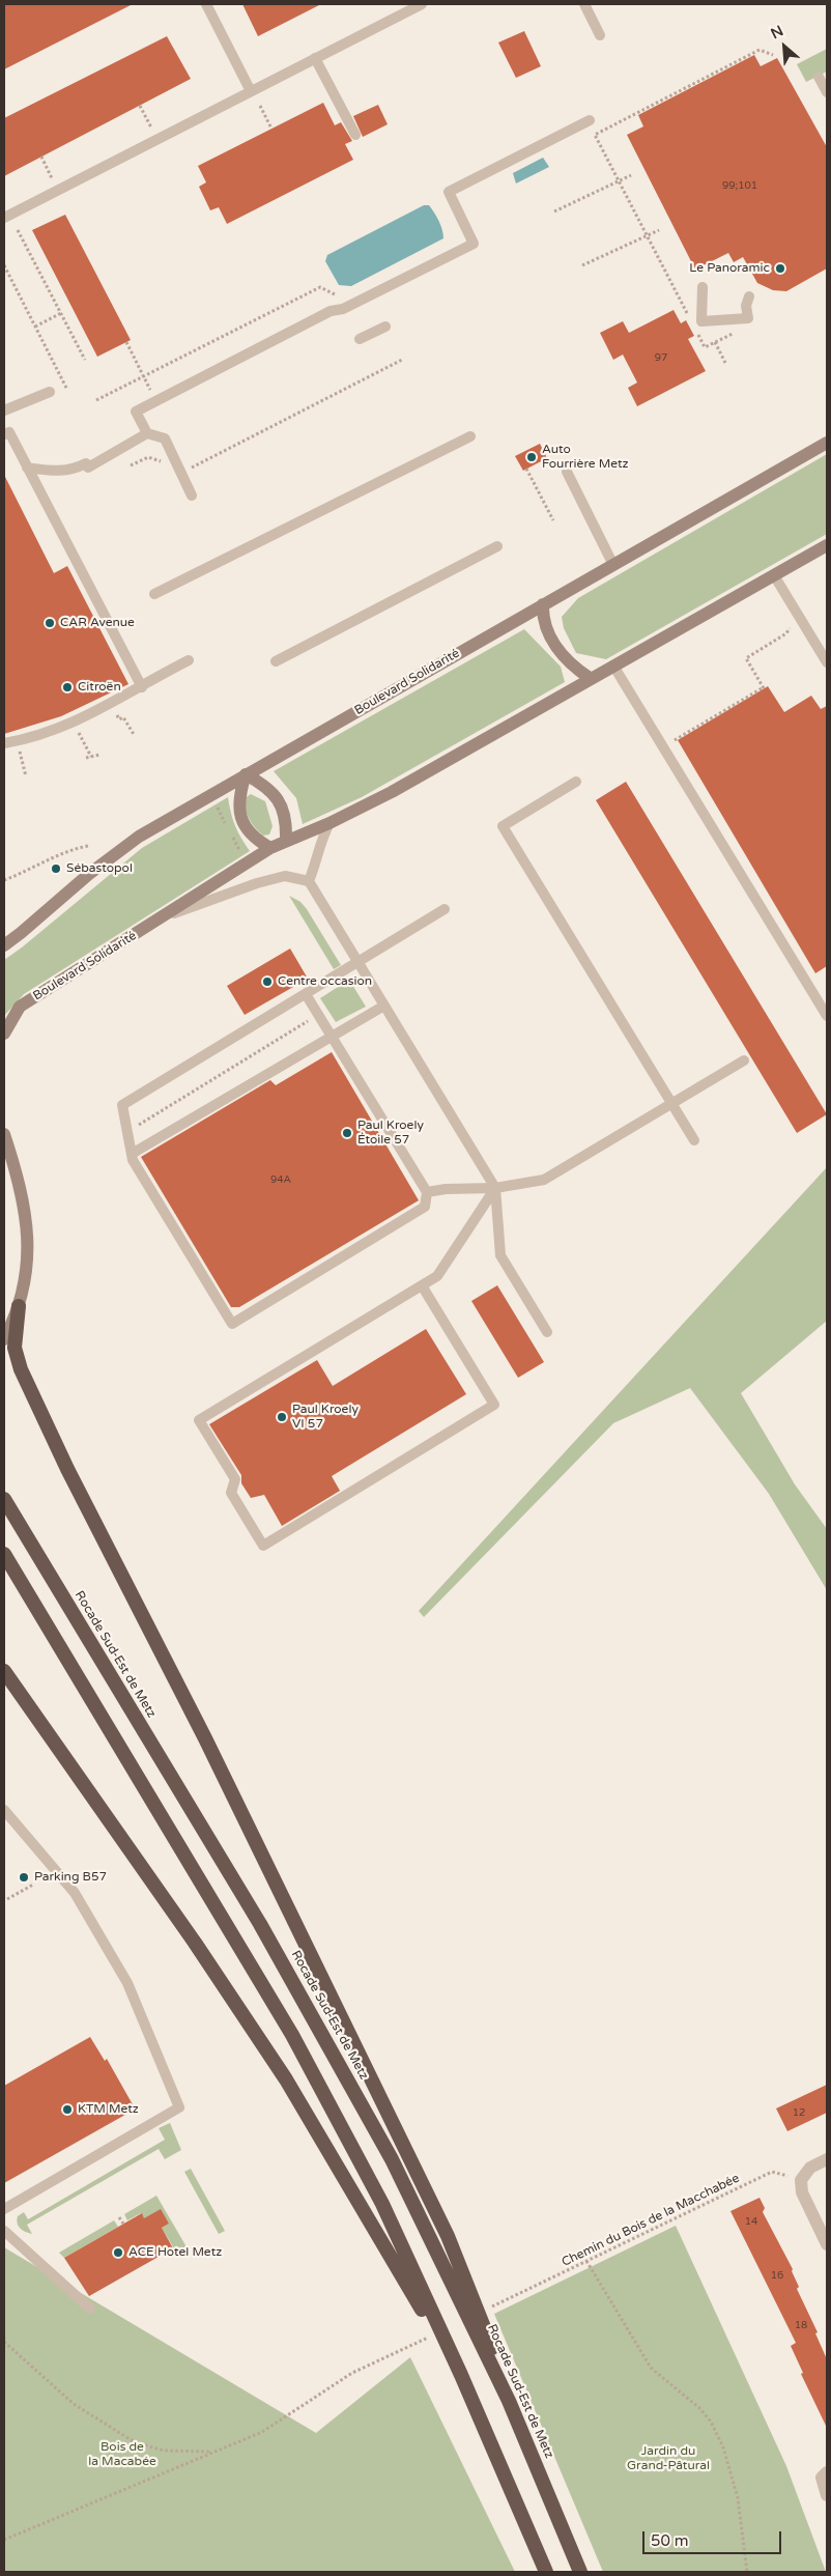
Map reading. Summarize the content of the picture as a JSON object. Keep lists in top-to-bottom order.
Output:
{
  "streets": {
    "highway": ["Rocade Sud-Est de Metz"],
    "main road": ["Boulevard Solidarité"],
    "path": ["Chemin du Bois de la Macchabée"]
  },
  "parks": ["Bois de la Macabée", "Jardin du Grand-Pâtural"],
  "places": [
    "Le Panoramic",
    "Auto Fourrière Metz",
    "CAR Avenue",
    "Citroën",
    "Sébastopol",
    "Centre occasion",
    "Paul Kroely Étoile 57",
    "Paul Kroely VI 57",
    "Parking B57",
    "KTM Metz",
    "ACE Hotel Metz"
  ],
  "house_numbers": [
    "99;101",
    "97",
    "94A",
    "12",
    "14",
    "16",
    "18"
  ],
  "scale_bar": "50 m",
  "north": "top left"
}
